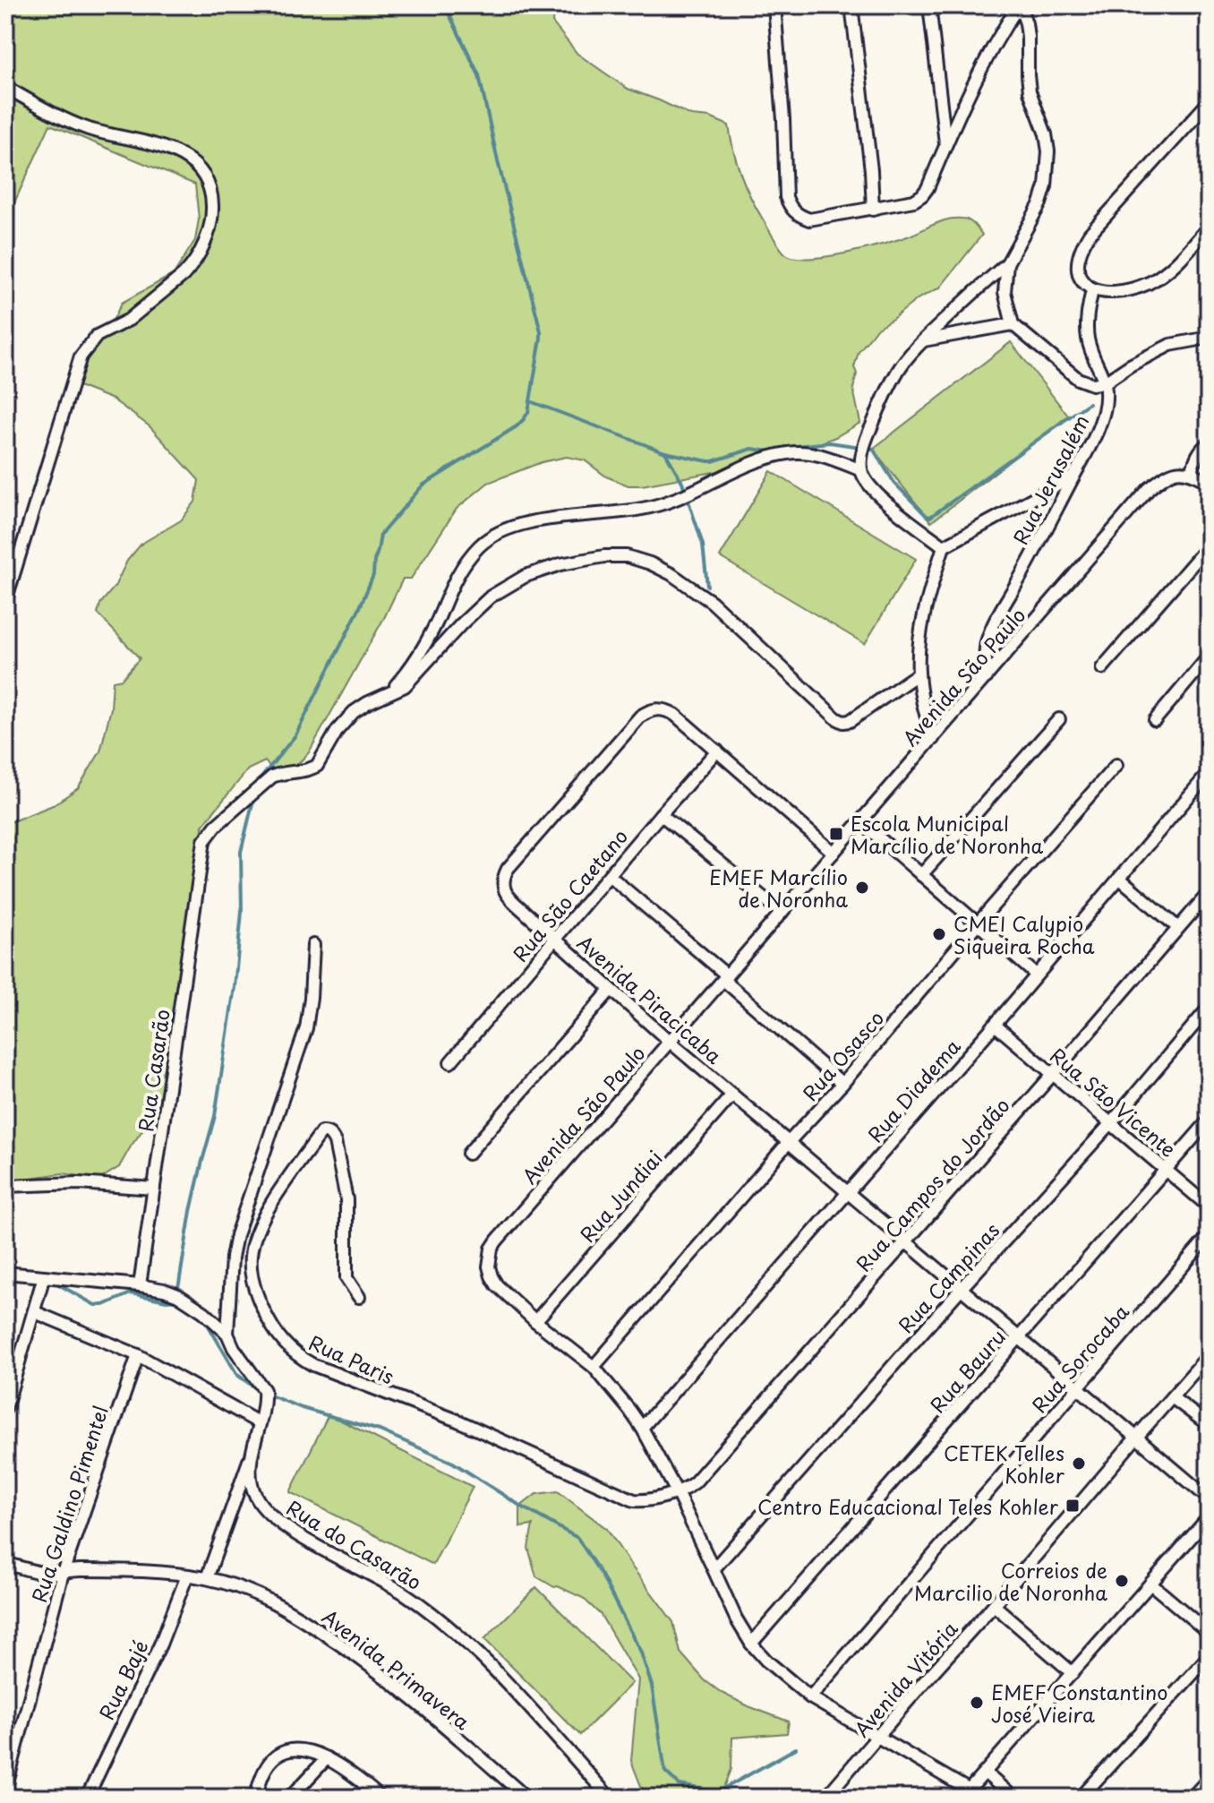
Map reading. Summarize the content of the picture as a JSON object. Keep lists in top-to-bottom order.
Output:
{
  "streets": {
    "street": [
      "Rua Jerusalém",
      "Avenida São Paulo",
      "Rua São Caetano",
      "Avenida Piracicaba",
      "Rua Osasco",
      "Rua Casarão",
      "Rua Diadema",
      "Rua São Vicente",
      "Rua Campos do Jordão",
      "Rua Jundiai",
      "Rua Campinas",
      "Rua Sorocaba",
      "Rua Paris",
      "Rua Bauru",
      "Rua Galdino Pimentel",
      "Rua do Casarão",
      "Avenida Primavera",
      "Avenida Vitória",
      "Rua Bajé"
    ]
  },
  "crossings": [
    ["Rua Jerusalém", "Avenida São Paulo"],
    ["Avenida São Paulo", "Avenida Piracicaba"],
    ["Avenida São Paulo", "Rua Osasco"],
    ["Avenida São Paulo", "Rua Diadema"],
    ["Avenida São Paulo", "Rua Campos do Jordão"],
    ["Avenida São Paulo", "Rua Jundiai"],
    ["Avenida São Paulo", "Rua Campinas"],
    ["Avenida São Paulo", "Rua Sorocaba"],
    ["Avenida São Paulo", "Rua Paris"],
    ["Avenida São Paulo", "Rua Bauru"],
    ["Avenida São Paulo", "Avenida Vitória"],
    ["Rua São Caetano", "Avenida Piracicaba"],
    ["Avenida Piracicaba", "Rua Osasco"],
    ["Avenida Piracicaba", "Rua Diadema"],
    ["Avenida Piracicaba", "Rua Campos do Jordão"],
    ["Avenida Piracicaba", "Rua Jundiai"],
    ["Avenida Piracicaba", "Rua Campinas"],
    ["Avenida Piracicaba", "Rua Sorocaba"],
    ["Avenida Piracicaba", "Rua Bauru"],
    ["Avenida Piracicaba", "Avenida Vitória"],
    ["Rua Casarão", "Rua do Casarão"],
    ["Rua Diadema", "Rua São Vicente"],
    ["Rua São Vicente", "Rua Campos do Jordão"],
    ["Rua São Vicente", "Rua Campinas"],
    ["Rua São Vicente", "Rua Bauru"],
    ["Rua Campos do Jordão", "Rua Paris"],
    ["Rua Galdino Pimentel", "Avenida Primavera"],
    ["Avenida Primavera", "Rua Bajé"]
  ],
  "places": {
    "transit": ["Escola Municipal Marcílio de Noronha", "Centro Educacional Teles Kohler"],
    "other": [
      "EMEF Marcílio de Noronha",
      "CMEI Calypio Siqueira Rocha",
      "CETEK Telles Kohler",
      "Correios de Marcilio de Noronha",
      "EMEF Constantino José Vieira"
    ]
  }
}
